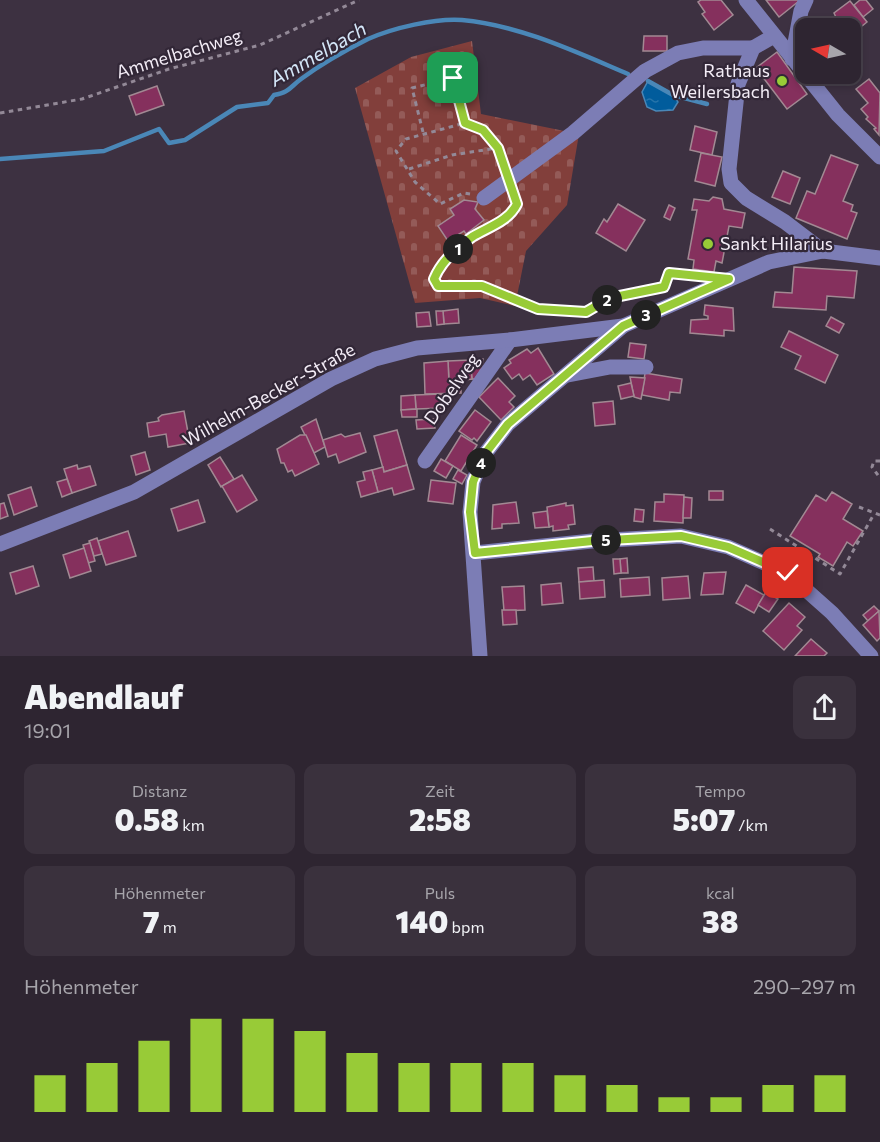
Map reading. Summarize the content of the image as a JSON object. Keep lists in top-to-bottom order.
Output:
{
  "streets": {
    "street": ["Dobelweg", "Wilhelm-Becker-Straße"],
    "path": ["Ammelbachweg"]
  },
  "crossings": [
    ["Dobelweg", "Wilhelm-Becker-Straße"]
  ],
  "water": ["Ammelbach"],
  "places": ["Rathaus Weilersbach", "Sankt Hilarius"],
  "north": "left",
  "page": {
    "pins": [
      "1",
      "2",
      "3",
      "4",
      "5"
    ],
    "heading": ["Abendlauf", "19:01"],
    "stats": [
      ["Distanz", "0.58 km"],
      ["Zeit", "2:58"],
      ["Tempo", "5:07 /km"],
      ["Höhenmeter", "7 m"],
      ["Puls", "140 bpm"],
      ["kcal", "38"]
    ],
    "chart": ["Höhenmeter", "290–297 m"]
  }
}
